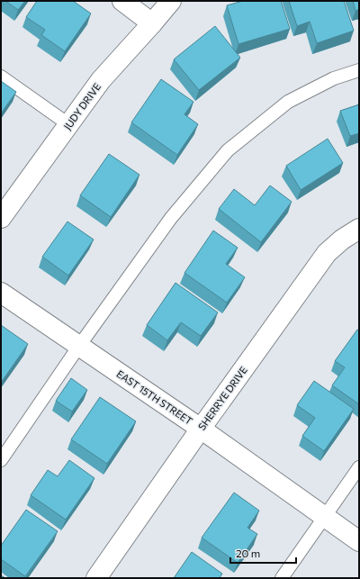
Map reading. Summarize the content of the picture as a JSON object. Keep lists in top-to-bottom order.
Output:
{
  "streets": {
    "street": ["JUDY DRIVE", "EAST 15TH STREET", "SHERRYE DRIVE"]
  },
  "crossings": [
    ["EAST 15TH STREET", "SHERRYE DRIVE"]
  ],
  "scale_bar": "20 m"
}
